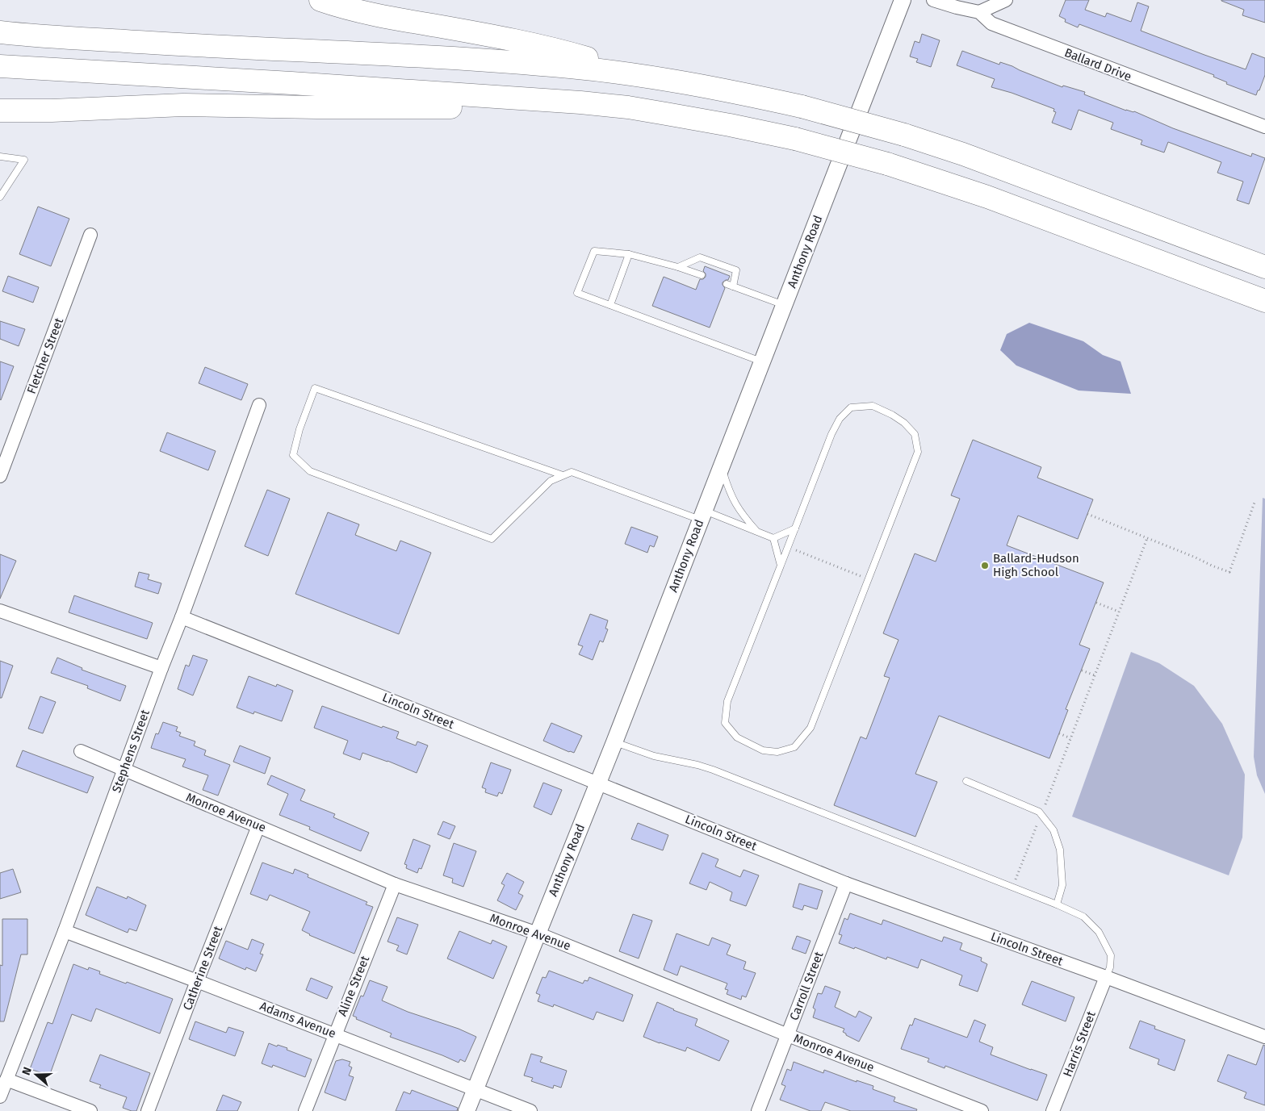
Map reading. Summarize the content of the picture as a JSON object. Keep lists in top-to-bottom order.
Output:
{
  "streets": {
    "street": [
      "Ballard Drive",
      "Anthony Road",
      "Fletcher Street",
      "Lincoln Street",
      "Stephens Street",
      "Monroe Avenue",
      "Catherine Street",
      "Aline Street",
      "Carroll Street",
      "Adams Avenue",
      "Harris Street"
    ]
  },
  "crossings": [
    ["Anthony Road", "Lincoln Street"],
    ["Anthony Road", "Monroe Avenue"],
    ["Anthony Road", "Adams Avenue"],
    ["Lincoln Street", "Stephens Street"],
    ["Lincoln Street", "Carroll Street"],
    ["Lincoln Street", "Harris Street"],
    ["Stephens Street", "Monroe Avenue"],
    ["Stephens Street", "Adams Avenue"],
    ["Monroe Avenue", "Catherine Street"],
    ["Monroe Avenue", "Aline Street"],
    ["Monroe Avenue", "Carroll Street"],
    ["Catherine Street", "Adams Avenue"],
    ["Aline Street", "Adams Avenue"]
  ],
  "places": ["Ballard-Hudson High School"],
  "north": "left"
}
